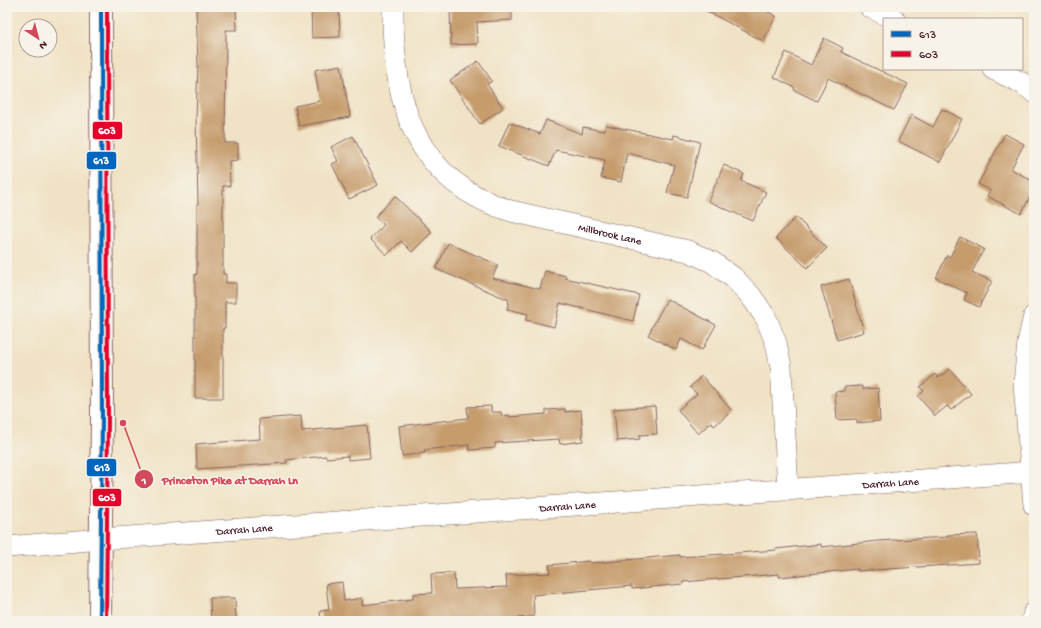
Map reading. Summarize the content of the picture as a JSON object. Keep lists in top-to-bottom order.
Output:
{
  "streets": {
    "street": ["Millbrook Lane", "Darrah Lane"]
  },
  "crossings": [
    ["Millbrook Lane", "Darrah Lane"]
  ],
  "places": ["Princeton Pike at Darrah Ln"],
  "lines": ["transit line 613", "transit line 603"],
  "legend": ["613", "603"],
  "north": "bottom right"
}
